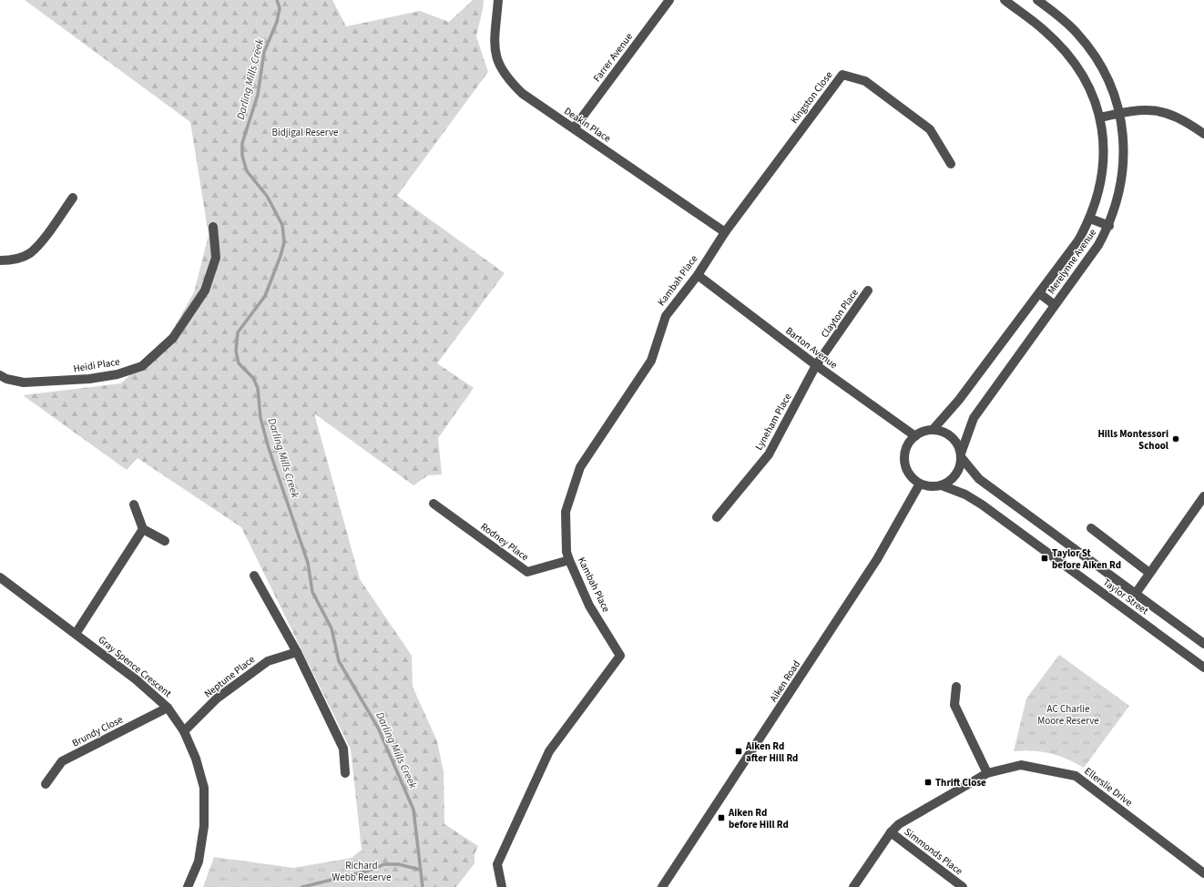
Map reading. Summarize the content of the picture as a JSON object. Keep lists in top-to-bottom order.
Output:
{
  "streets": {
    "street": [
      "Farrer Avenue",
      "Kingston Close",
      "Deakin Place",
      "Merelynne Avenue",
      "Kambah Place",
      "Clayton Place",
      "Barton Avenue",
      "Heidi Place",
      "Lyneham Place",
      "Rodney Place",
      "Taylor Street",
      "Gray Spence Crescent",
      "Neptune Place",
      "Aiken Road",
      "Brundy Close",
      "Ellerslie Drive",
      "Simmonds Place"
    ]
  },
  "crossings": [
    ["Farrer Avenue", "Deakin Place"],
    ["Kingston Close", "Deakin Place"],
    ["Kingston Close", "Kambah Place"],
    ["Deakin Place", "Kambah Place"],
    ["Merelynne Avenue", "Barton Avenue"],
    ["Merelynne Avenue", "Taylor Street"],
    ["Merelynne Avenue", "Aiken Road"],
    ["Kambah Place", "Barton Avenue"],
    ["Kambah Place", "Rodney Place"],
    ["Clayton Place", "Barton Avenue"],
    ["Clayton Place", "Lyneham Place"],
    ["Barton Avenue", "Lyneham Place"],
    ["Barton Avenue", "Taylor Street"],
    ["Barton Avenue", "Aiken Road"],
    ["Taylor Street", "Aiken Road"],
    ["Gray Spence Crescent", "Neptune Place"],
    ["Gray Spence Crescent", "Brundy Close"],
    ["Ellerslie Drive", "Simmonds Place"]
  ],
  "water": ["Darling Mills Creek"],
  "parks": ["Bidjigal Reserve", "AC Charlie Moore Reserve", "Richard Webb Reserve"],
  "places": {
    "other": ["Hills Montessori School"],
    "transit": [
      "Taylor St before Aiken Rd",
      "Aiken Rd after Hill Rd",
      "Thrift Close",
      "Aiken Rd before Hill Rd"
    ]
  }
}
